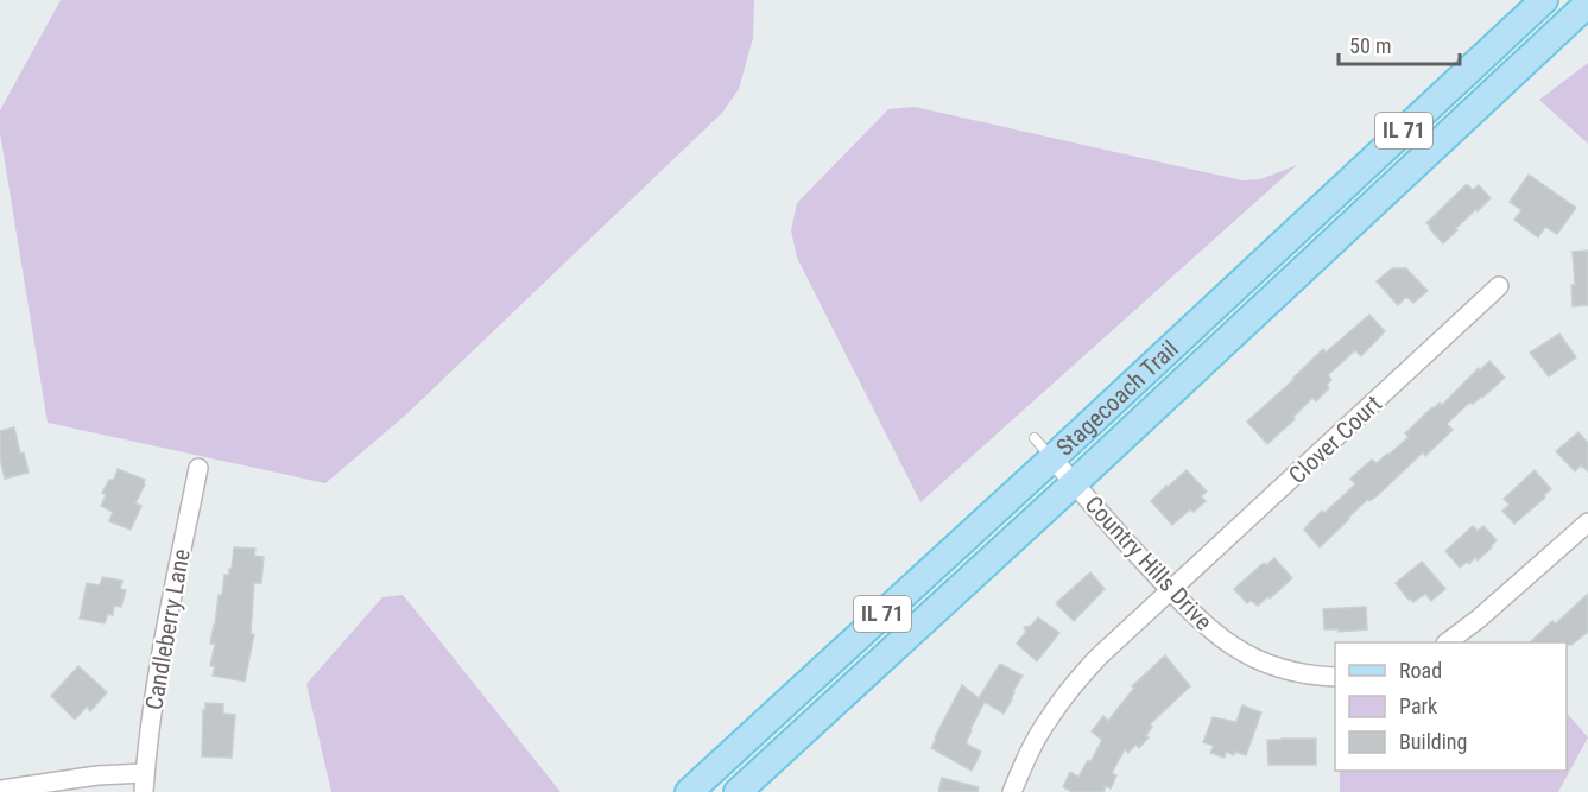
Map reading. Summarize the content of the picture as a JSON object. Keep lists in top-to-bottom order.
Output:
{
  "streets": {
    "main road": ["IL 71", "Stagecoach Trail"],
    "street": ["Clover Court", "Country Hills Drive", "Candleberry Lane"]
  },
  "crossings": [
    ["Stagecoach Trail", "Country Hills Drive"],
    ["Clover Court", "Country Hills Drive"]
  ],
  "legend": ["Road", "Park", "Building"],
  "scale_bar": "50 m"
}
